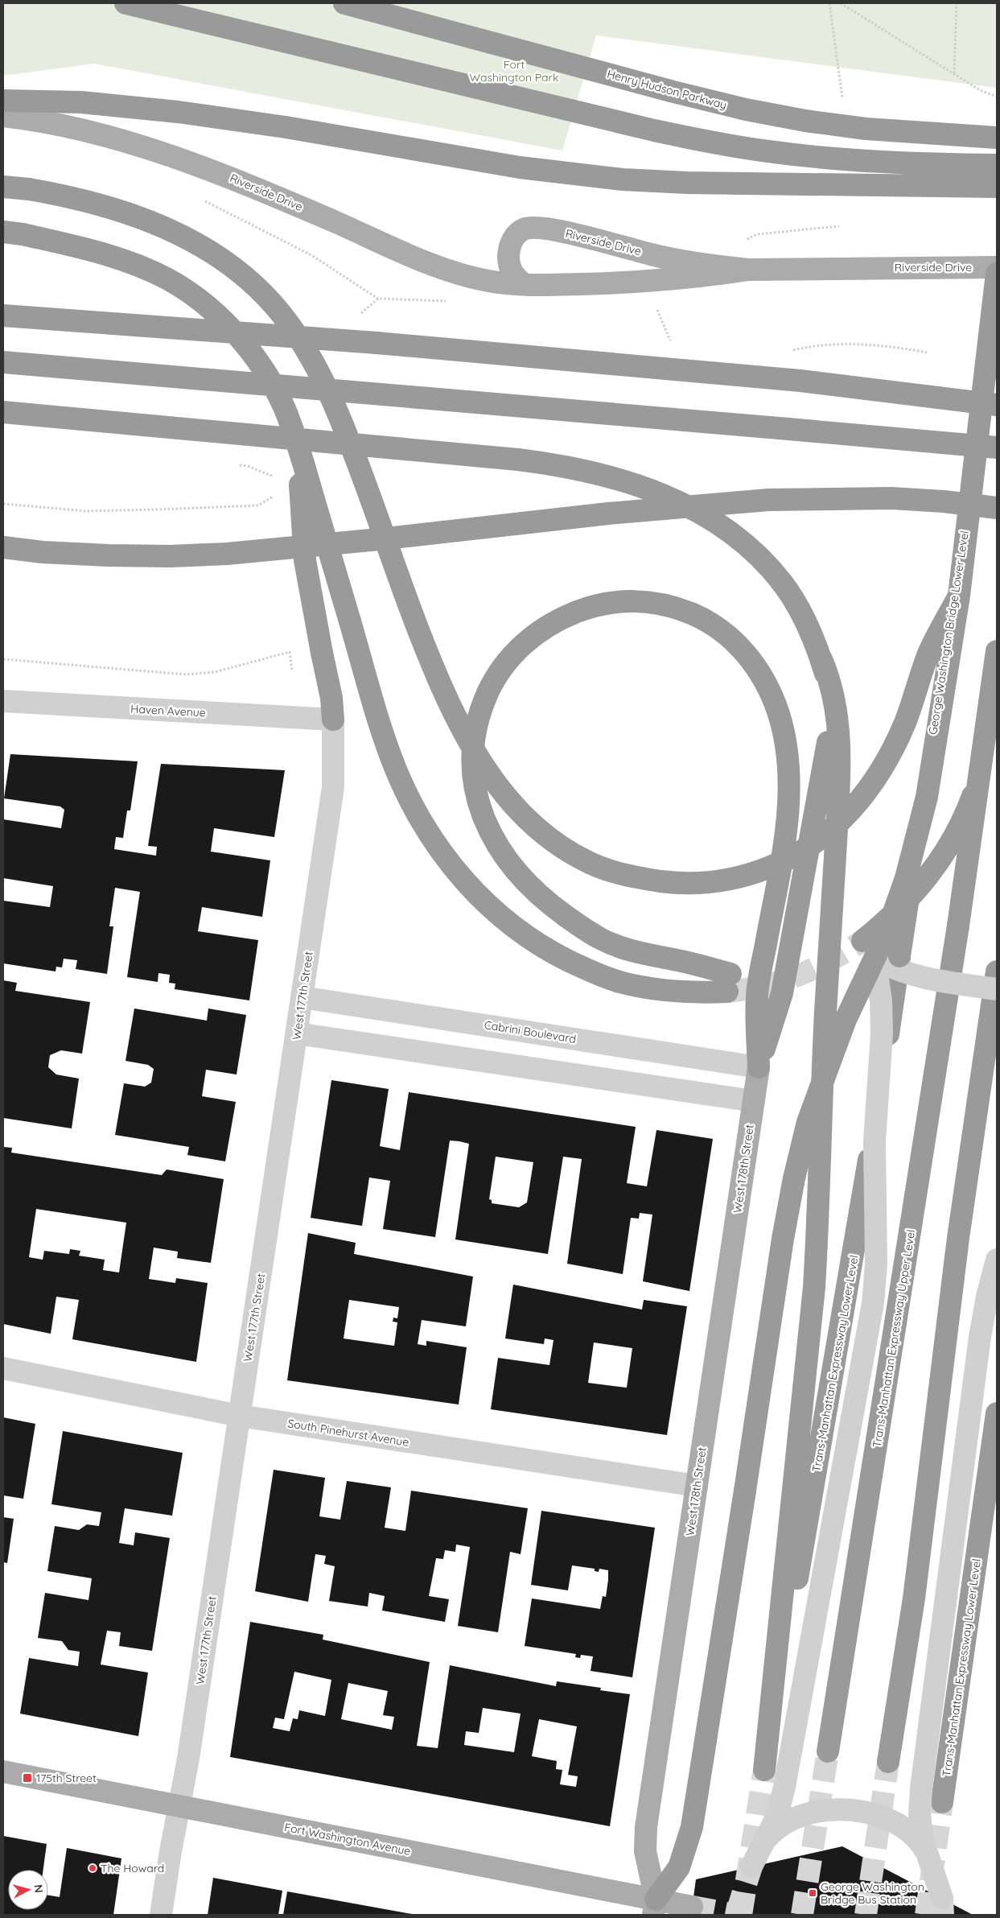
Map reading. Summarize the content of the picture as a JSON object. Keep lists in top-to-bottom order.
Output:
{
  "streets": {
    "highway": [
      "Henry Hudson Parkway",
      "George Washington Bridge Lower Level",
      "Trans-Manhattan Expressway Upper Level",
      "Trans-Manhattan Expressway Lower Level"
    ],
    "main road": ["Riverside Drive", "West 178th Street", "Fort Washington Avenue"],
    "street": [
      "Haven Avenue",
      "West 177th Street",
      "Cabrini Boulevard",
      "South Pinehurst Avenue"
    ]
  },
  "crossings": [
    ["George Washington Bridge Lower Level", "Trans-Manhattan Expressway Lower Level"],
    ["Haven Avenue", "West 177th Street"],
    ["West 177th Street", "Cabrini Boulevard"],
    ["West 177th Street", "South Pinehurst Avenue"],
    ["West 177th Street", "Fort Washington Avenue"],
    ["Cabrini Boulevard", "West 178th Street"],
    ["West 178th Street", "South Pinehurst Avenue"],
    ["West 178th Street", "Fort Washington Avenue"]
  ],
  "parks": ["Fort Washington Park"],
  "places": {
    "transit": ["175th Street", "George Washington Bridge Bus Station"],
    "other": ["The Howard"]
  },
  "north": "right"
}
